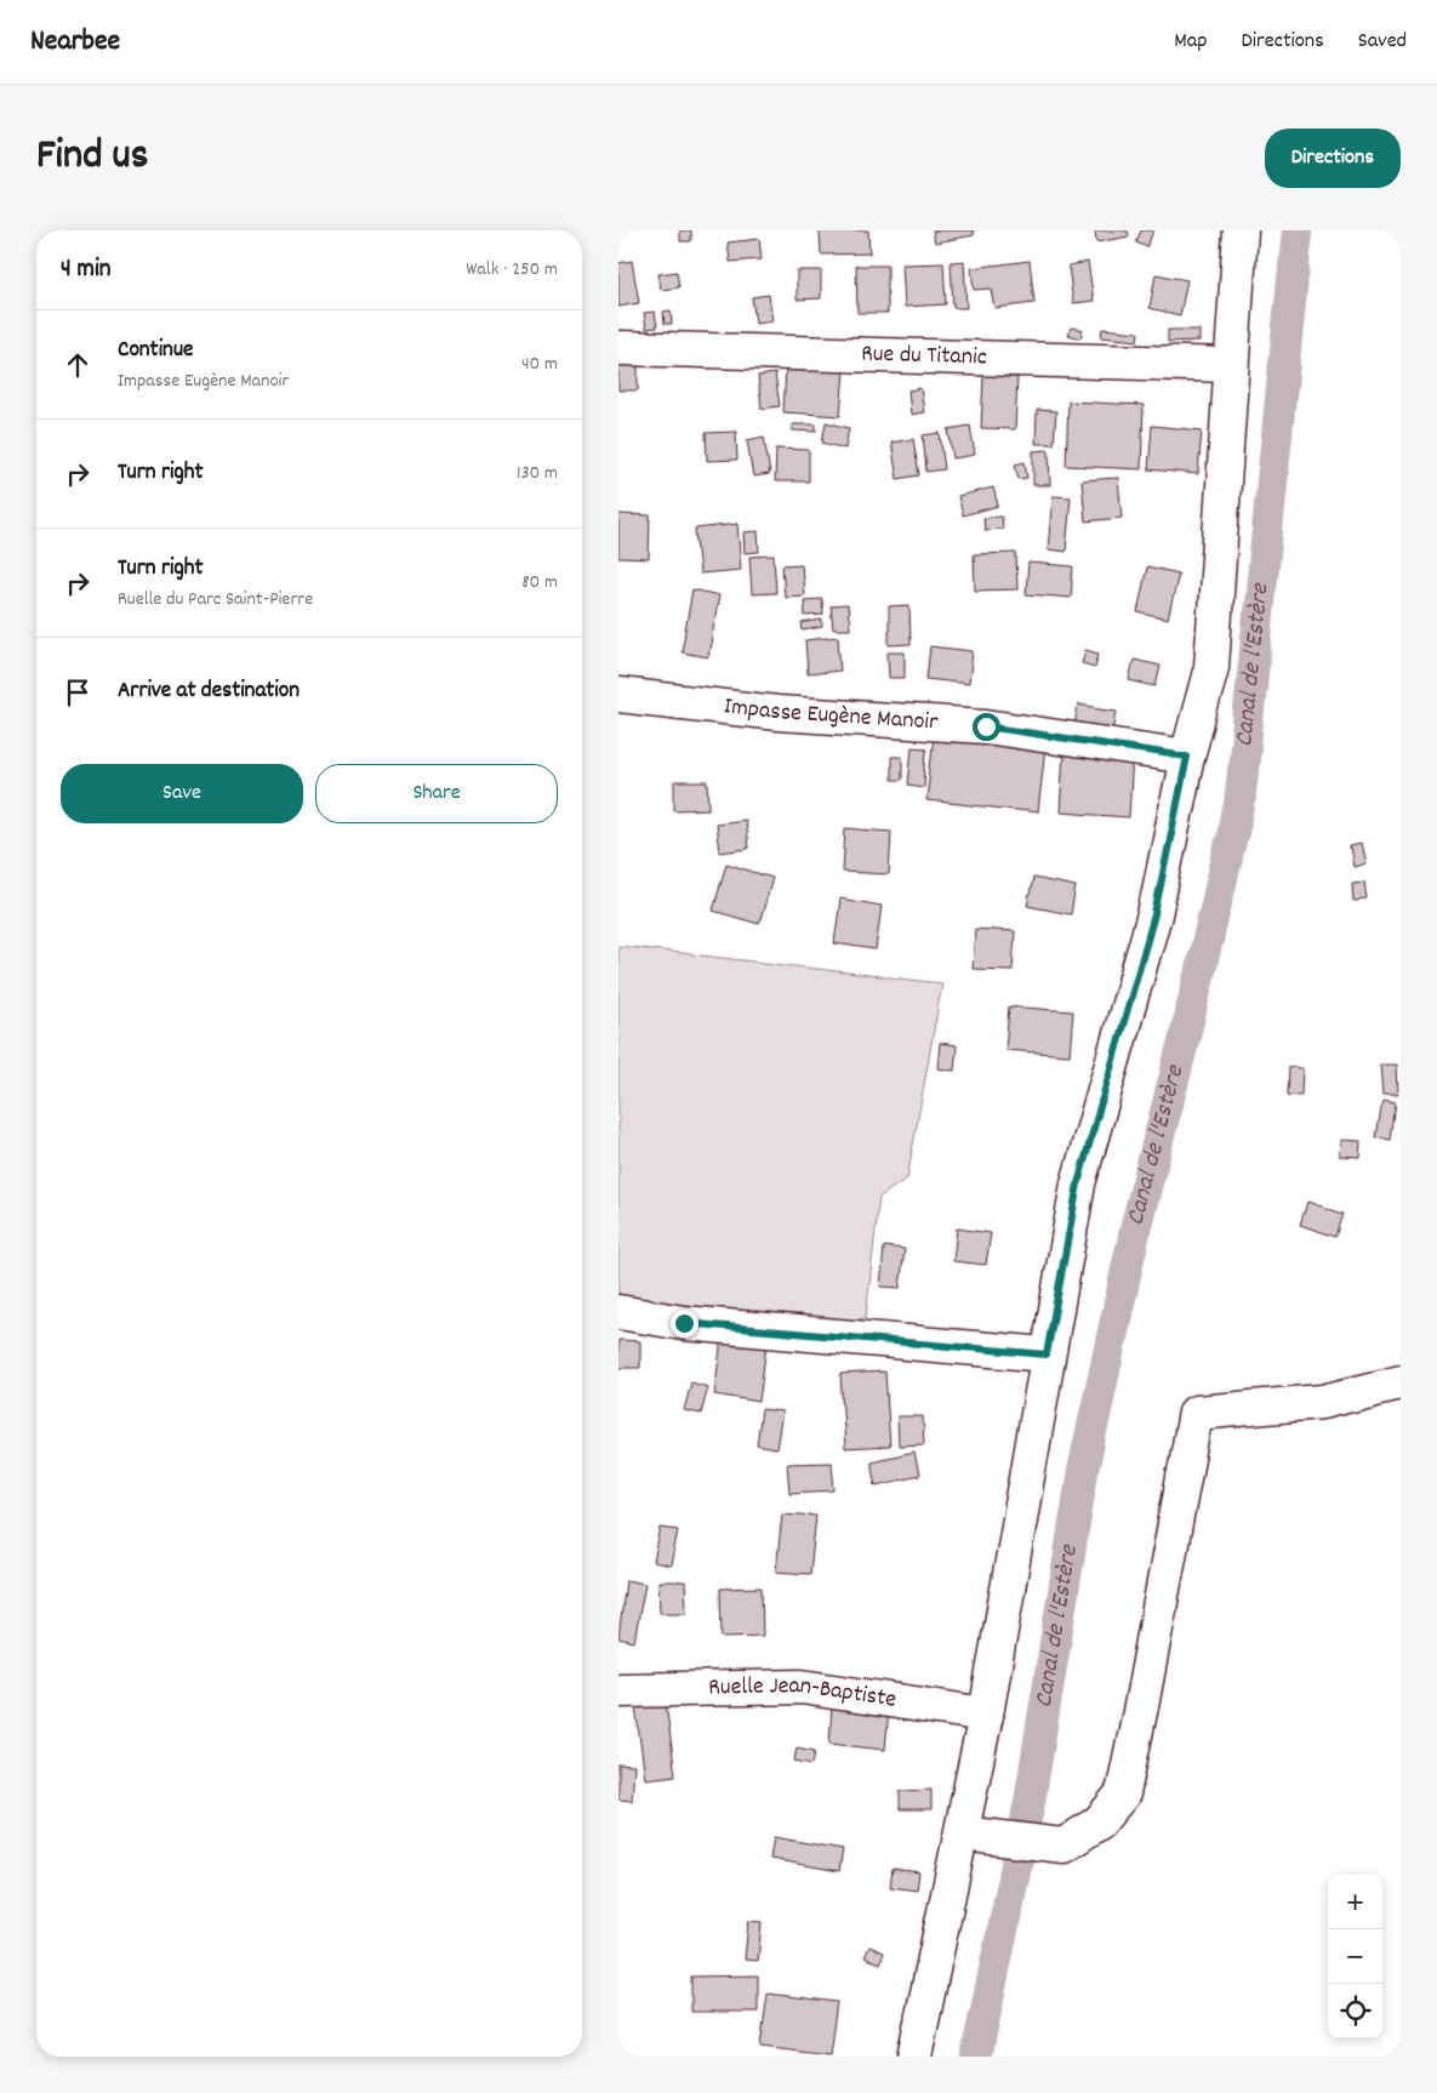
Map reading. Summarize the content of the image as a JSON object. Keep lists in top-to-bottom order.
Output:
{
  "streets": {
    "street": ["Rue du Titanic", "Impasse Eugène Manoir", "Ruelle Jean-Baptiste"]
  },
  "water": ["Canal de l'Estère"],
  "page": {
    "header": "Nearbee",
    "nav": ["Map", "Directions", "Saved"],
    "title": "Find us",
    "buttons": [
      "Directions",
      ["Save", "Share"]
    ],
    "heading": ["4 min", "Walk · 250 m"],
    "list": [
      ["Continue", "Impasse Eugène Manoir", "40 m"],
      ["Turn right", "130 m"],
      ["Turn right", "Ruelle du Parc Saint-Pierre", "80 m"],
      "Arrive at destination"
    ],
    "map_buttons": ["+", "−"]
  }
}
